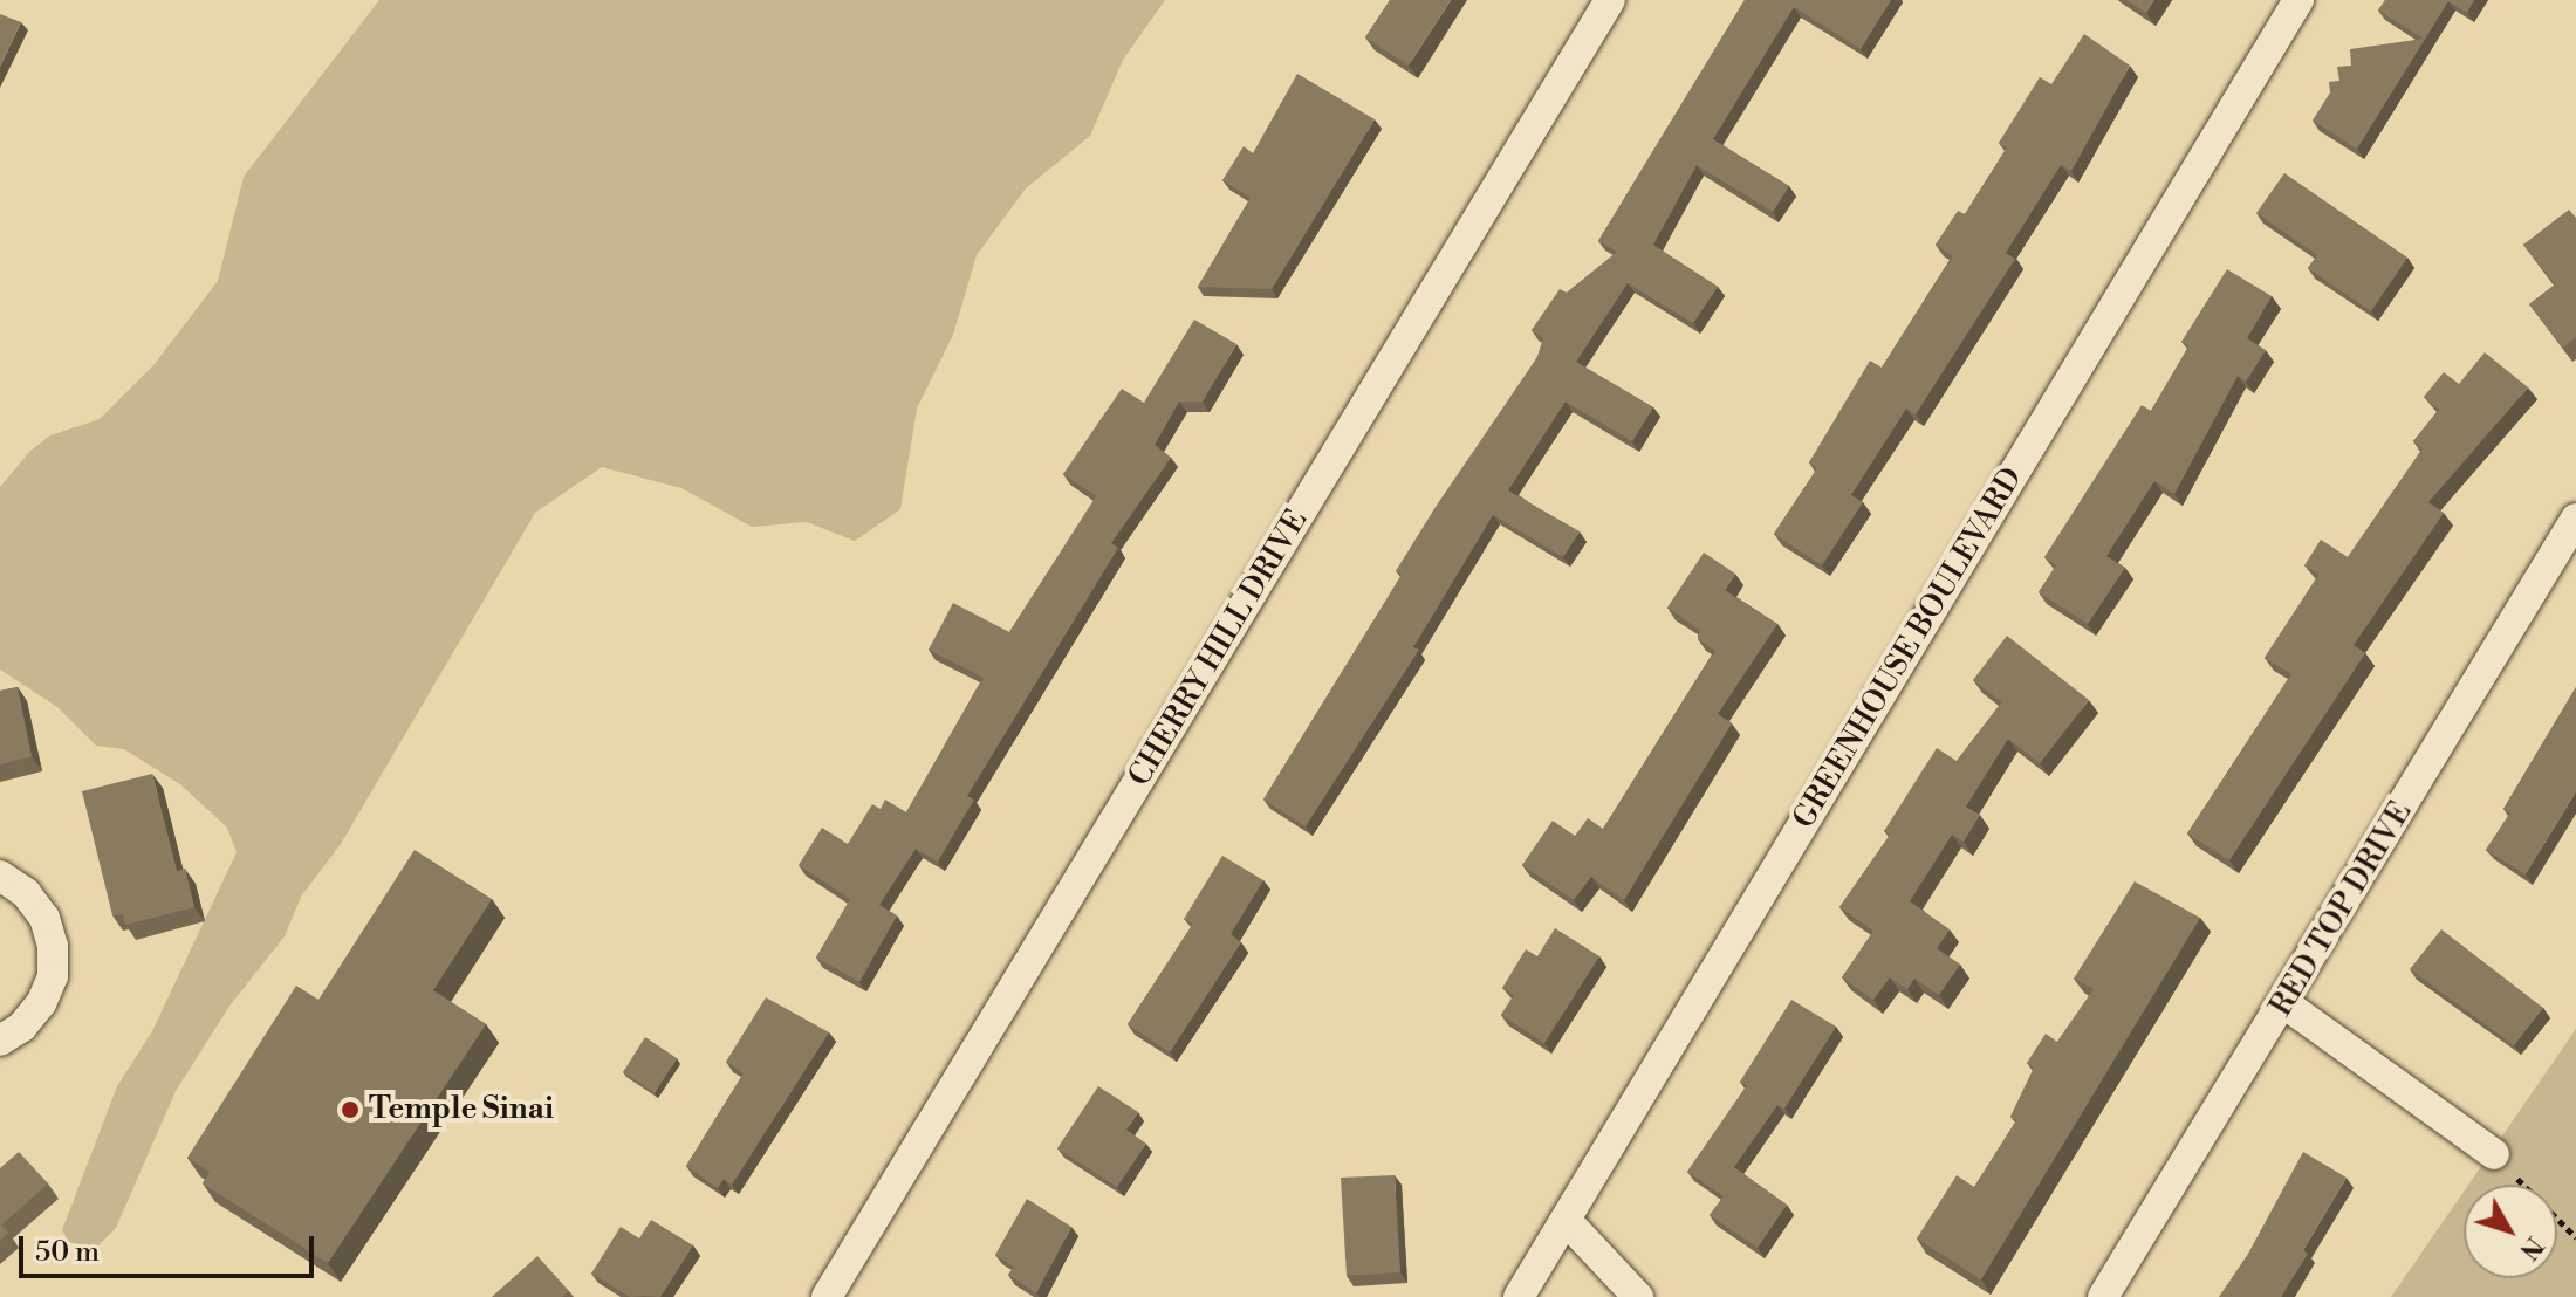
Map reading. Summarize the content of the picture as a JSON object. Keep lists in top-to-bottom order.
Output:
{
  "streets": {
    "street": ["CHERRY HILL DRIVE", "GREENHOUSE BOULEVARD", "RED TOP DRIVE"]
  },
  "places": ["Temple Sinai"],
  "scale_bar": "50 m",
  "north": "bottom right"
}
